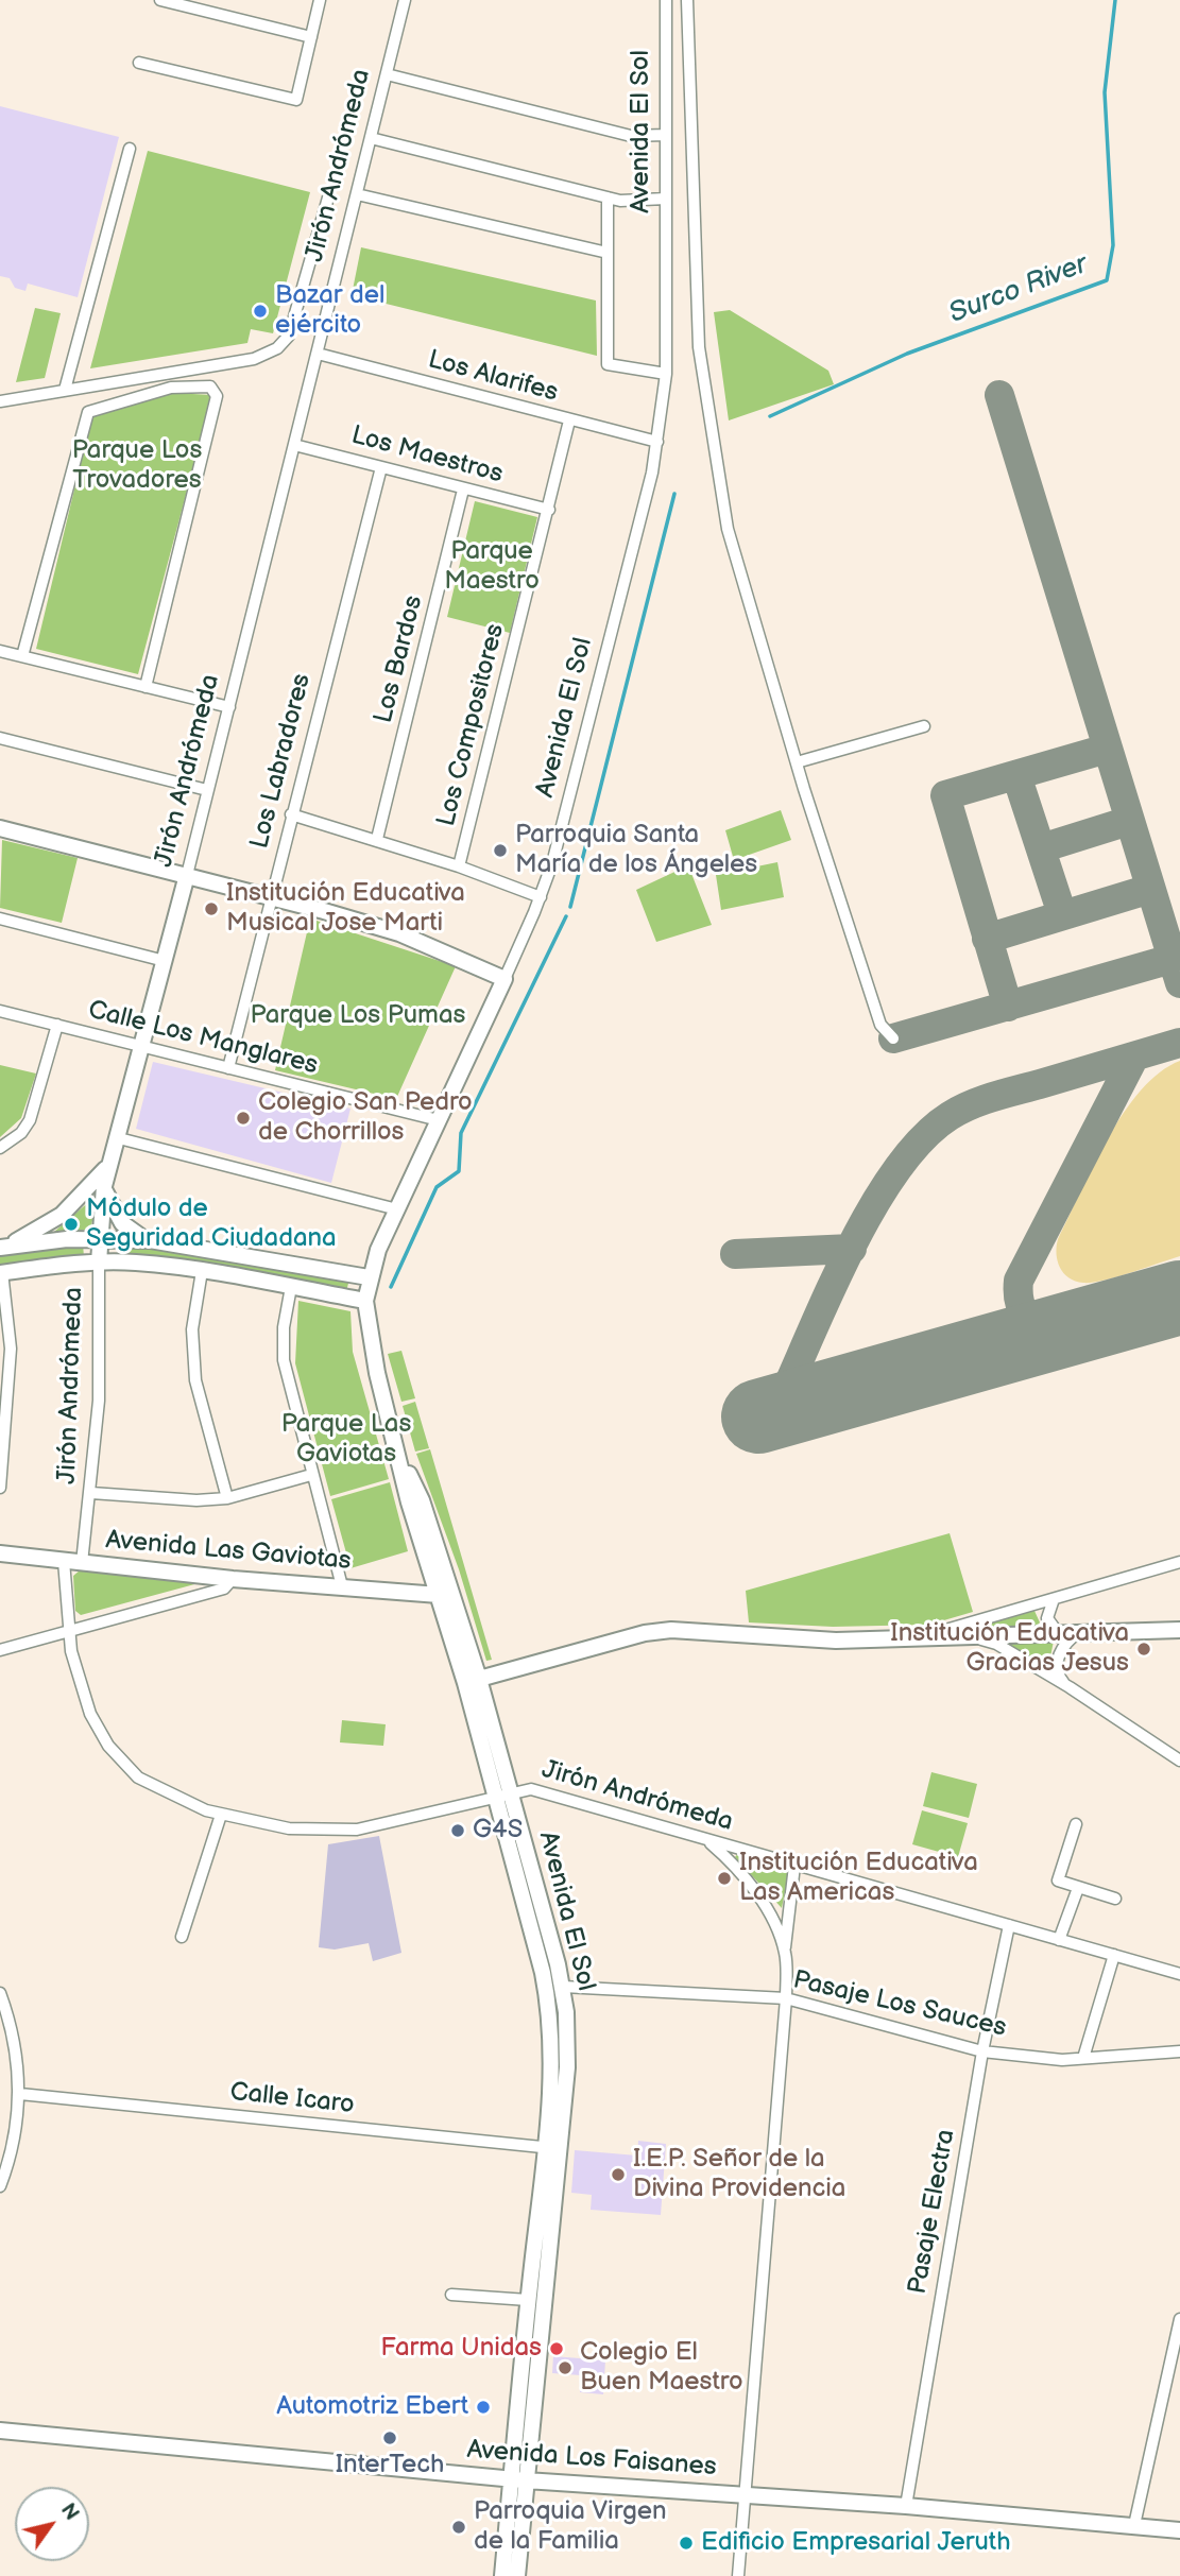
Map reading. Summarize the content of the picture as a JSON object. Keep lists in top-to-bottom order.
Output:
{
  "streets": {
    "street": [
      "Avenida El Sol",
      "Jirón Andrómeda",
      "Los Alarifes",
      "Los Maestros",
      "Los Bardos",
      "Los Compositores",
      "Los Labradores",
      "Calle Los Manglares",
      "Avenida Las Gaviotas",
      "Pasaje Los Sauces",
      "Calle Icaro",
      "Pasaje Electra",
      "Avenida Los Faisanes"
    ]
  },
  "crossings": [
    ["Avenida El Sol", "Jirón Andrómeda"],
    ["Avenida El Sol", "Los Alarifes"],
    ["Avenida El Sol", "Calle Los Manglares"],
    ["Avenida El Sol", "Avenida Las Gaviotas"],
    ["Avenida El Sol", "Pasaje Los Sauces"],
    ["Avenida El Sol", "Calle Icaro"],
    ["Avenida El Sol", "Avenida Los Faisanes"],
    ["Jirón Andrómeda", "Los Alarifes"],
    ["Jirón Andrómeda", "Los Maestros"],
    ["Jirón Andrómeda", "Calle Los Manglares"],
    ["Jirón Andrómeda", "Avenida Las Gaviotas"],
    ["Jirón Andrómeda", "Pasaje Electra"],
    ["Los Alarifes", "Los Compositores"],
    ["Los Maestros", "Los Bardos"],
    ["Los Maestros", "Los Compositores"],
    ["Los Maestros", "Los Labradores"],
    ["Los Labradores", "Calle Los Manglares"],
    ["Pasaje Los Sauces", "Pasaje Electra"],
    ["Pasaje Electra", "Avenida Los Faisanes"]
  ],
  "water": ["Surco River"],
  "parks": [
    "Parque Los Trovadores",
    "Parque Maestro",
    "Parque Los Pumas",
    "Parque Las Gaviotas"
  ],
  "places": [
    "Bazar del ejército",
    "Parroquia Santa María de los Ángeles",
    "Institución Educativa Musical Jose Marti",
    "Colegio San Pedro de Chorrillos",
    "Módulo de Seguridad Ciudadana",
    "Institución Educativa Gracias Jesus",
    "G4S",
    "Institución Educativa Las Americas",
    "I.E.P. Señor de la Divina Providencia",
    "Farma Unidas",
    "Colegio El Buen Maestro",
    "Automotriz Ebert",
    "InterTech",
    "Parroquia Virgen de la Familia",
    "Edificio Empresarial Jeruth"
  ],
  "north": "top right"
}
